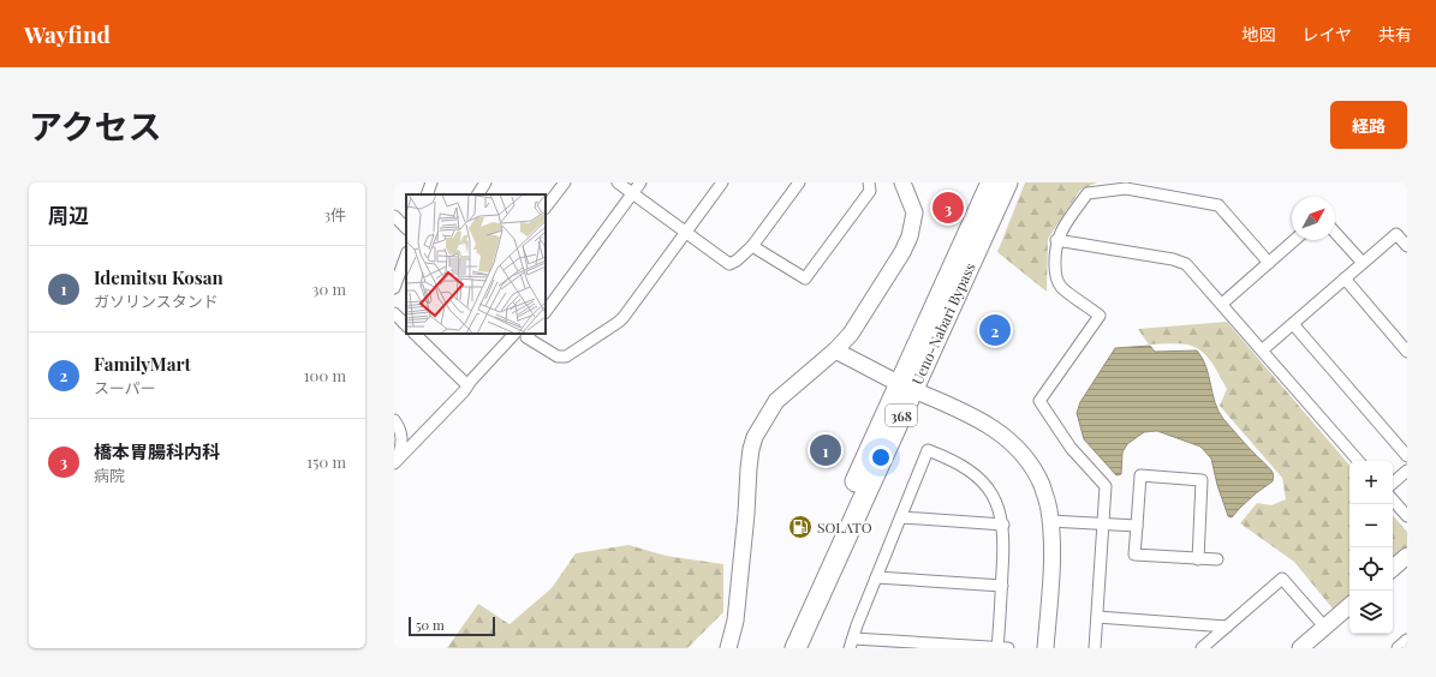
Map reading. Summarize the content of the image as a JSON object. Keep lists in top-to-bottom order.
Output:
{
  "streets": {
    "highway": ["Ueno-Nabari Bypass", "368"]
  },
  "places": {
    "fuel station": ["SOLATO"]
  },
  "scale_bar": "50 m",
  "north": "top right",
  "page": {
    "header": "Wayfind",
    "nav": ["地図", "レイヤ", "共有"],
    "title": "アクセス",
    "buttons": "経路",
    "heading": ["周辺", "3件"],
    "pins": ["3", "2", "1"],
    "list": [
      {
        "mark": "1",
        "name": "Idemitsu Kosan",
        "note": "ガソリンスタンド",
        "value": "30 m"
      },
      {
        "mark": "2",
        "name": "FamilyMart",
        "note": "スーパー",
        "value": "100 m"
      },
      {
        "mark": "3",
        "name": "橋本胃腸科内科",
        "note": "病院",
        "value": "150 m"
      }
    ],
    "map_buttons": ["+", "−"],
    "scale": "50 m"
  }
}
